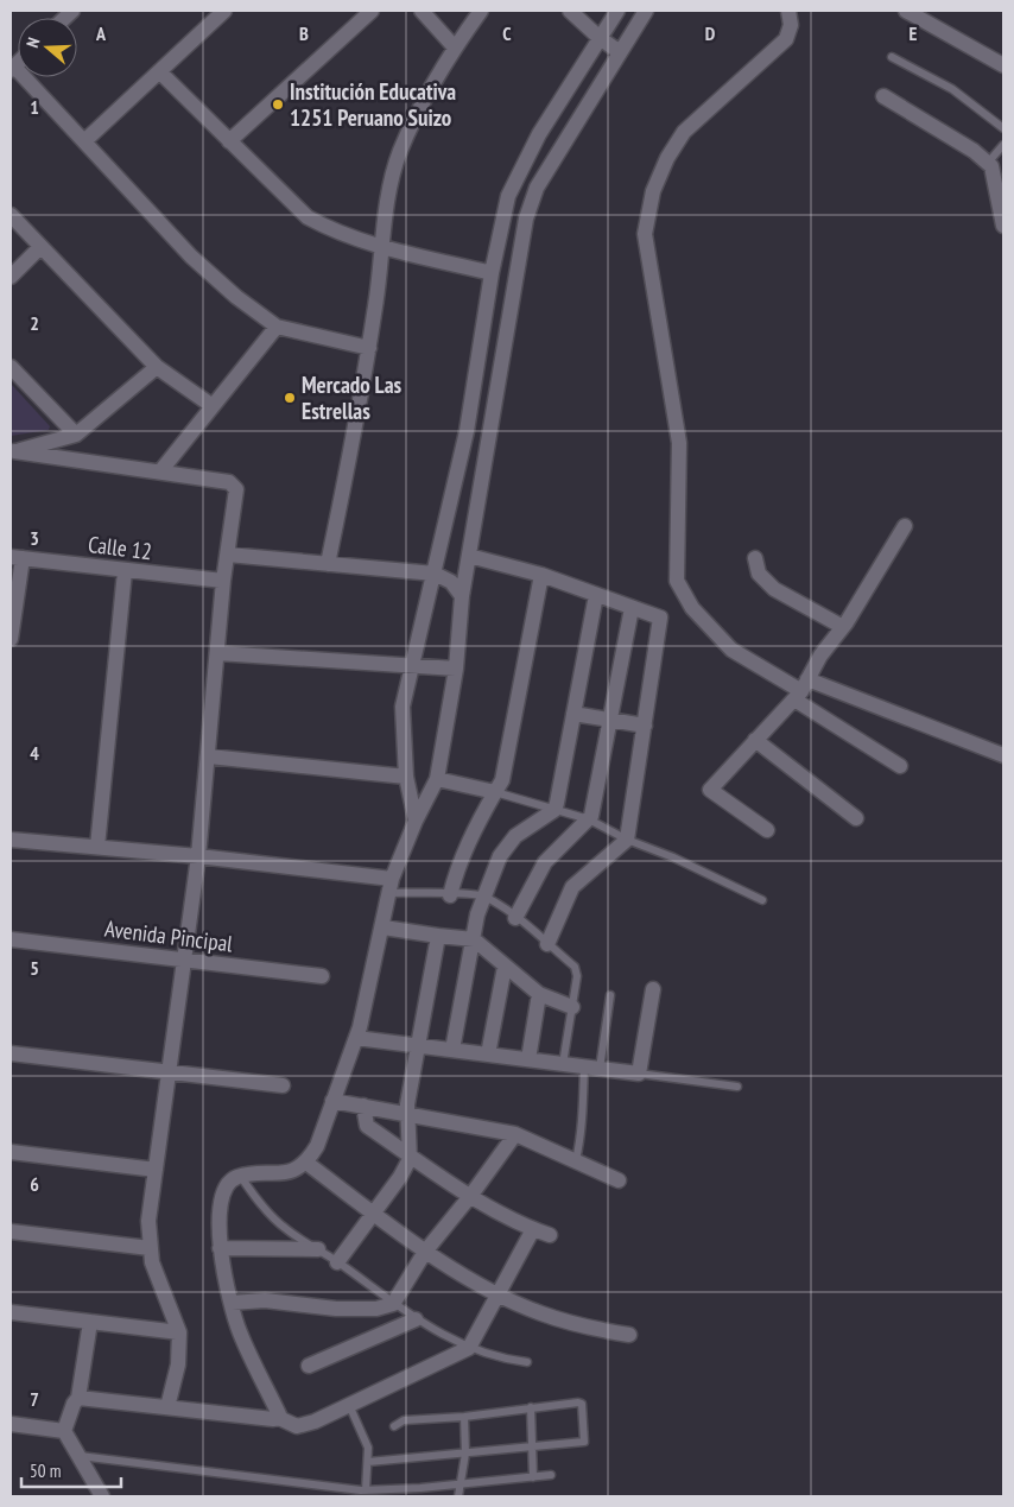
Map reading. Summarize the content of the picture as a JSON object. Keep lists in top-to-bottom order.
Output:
{
  "streets": {
    "street": ["Calle 12", "Avenida Pincipal"]
  },
  "places": ["Institución Educativa 1251 Peruano Suizo", "Mercado Las Estrellas"],
  "scale_bar": "50 m",
  "north": "left",
  "grid": {
    "columns": [
      "A",
      "B",
      "C",
      "D",
      "E"
    ],
    "rows": [
      "1",
      "2",
      "3",
      "4",
      "5",
      "6",
      "7"
    ]
  }
}
